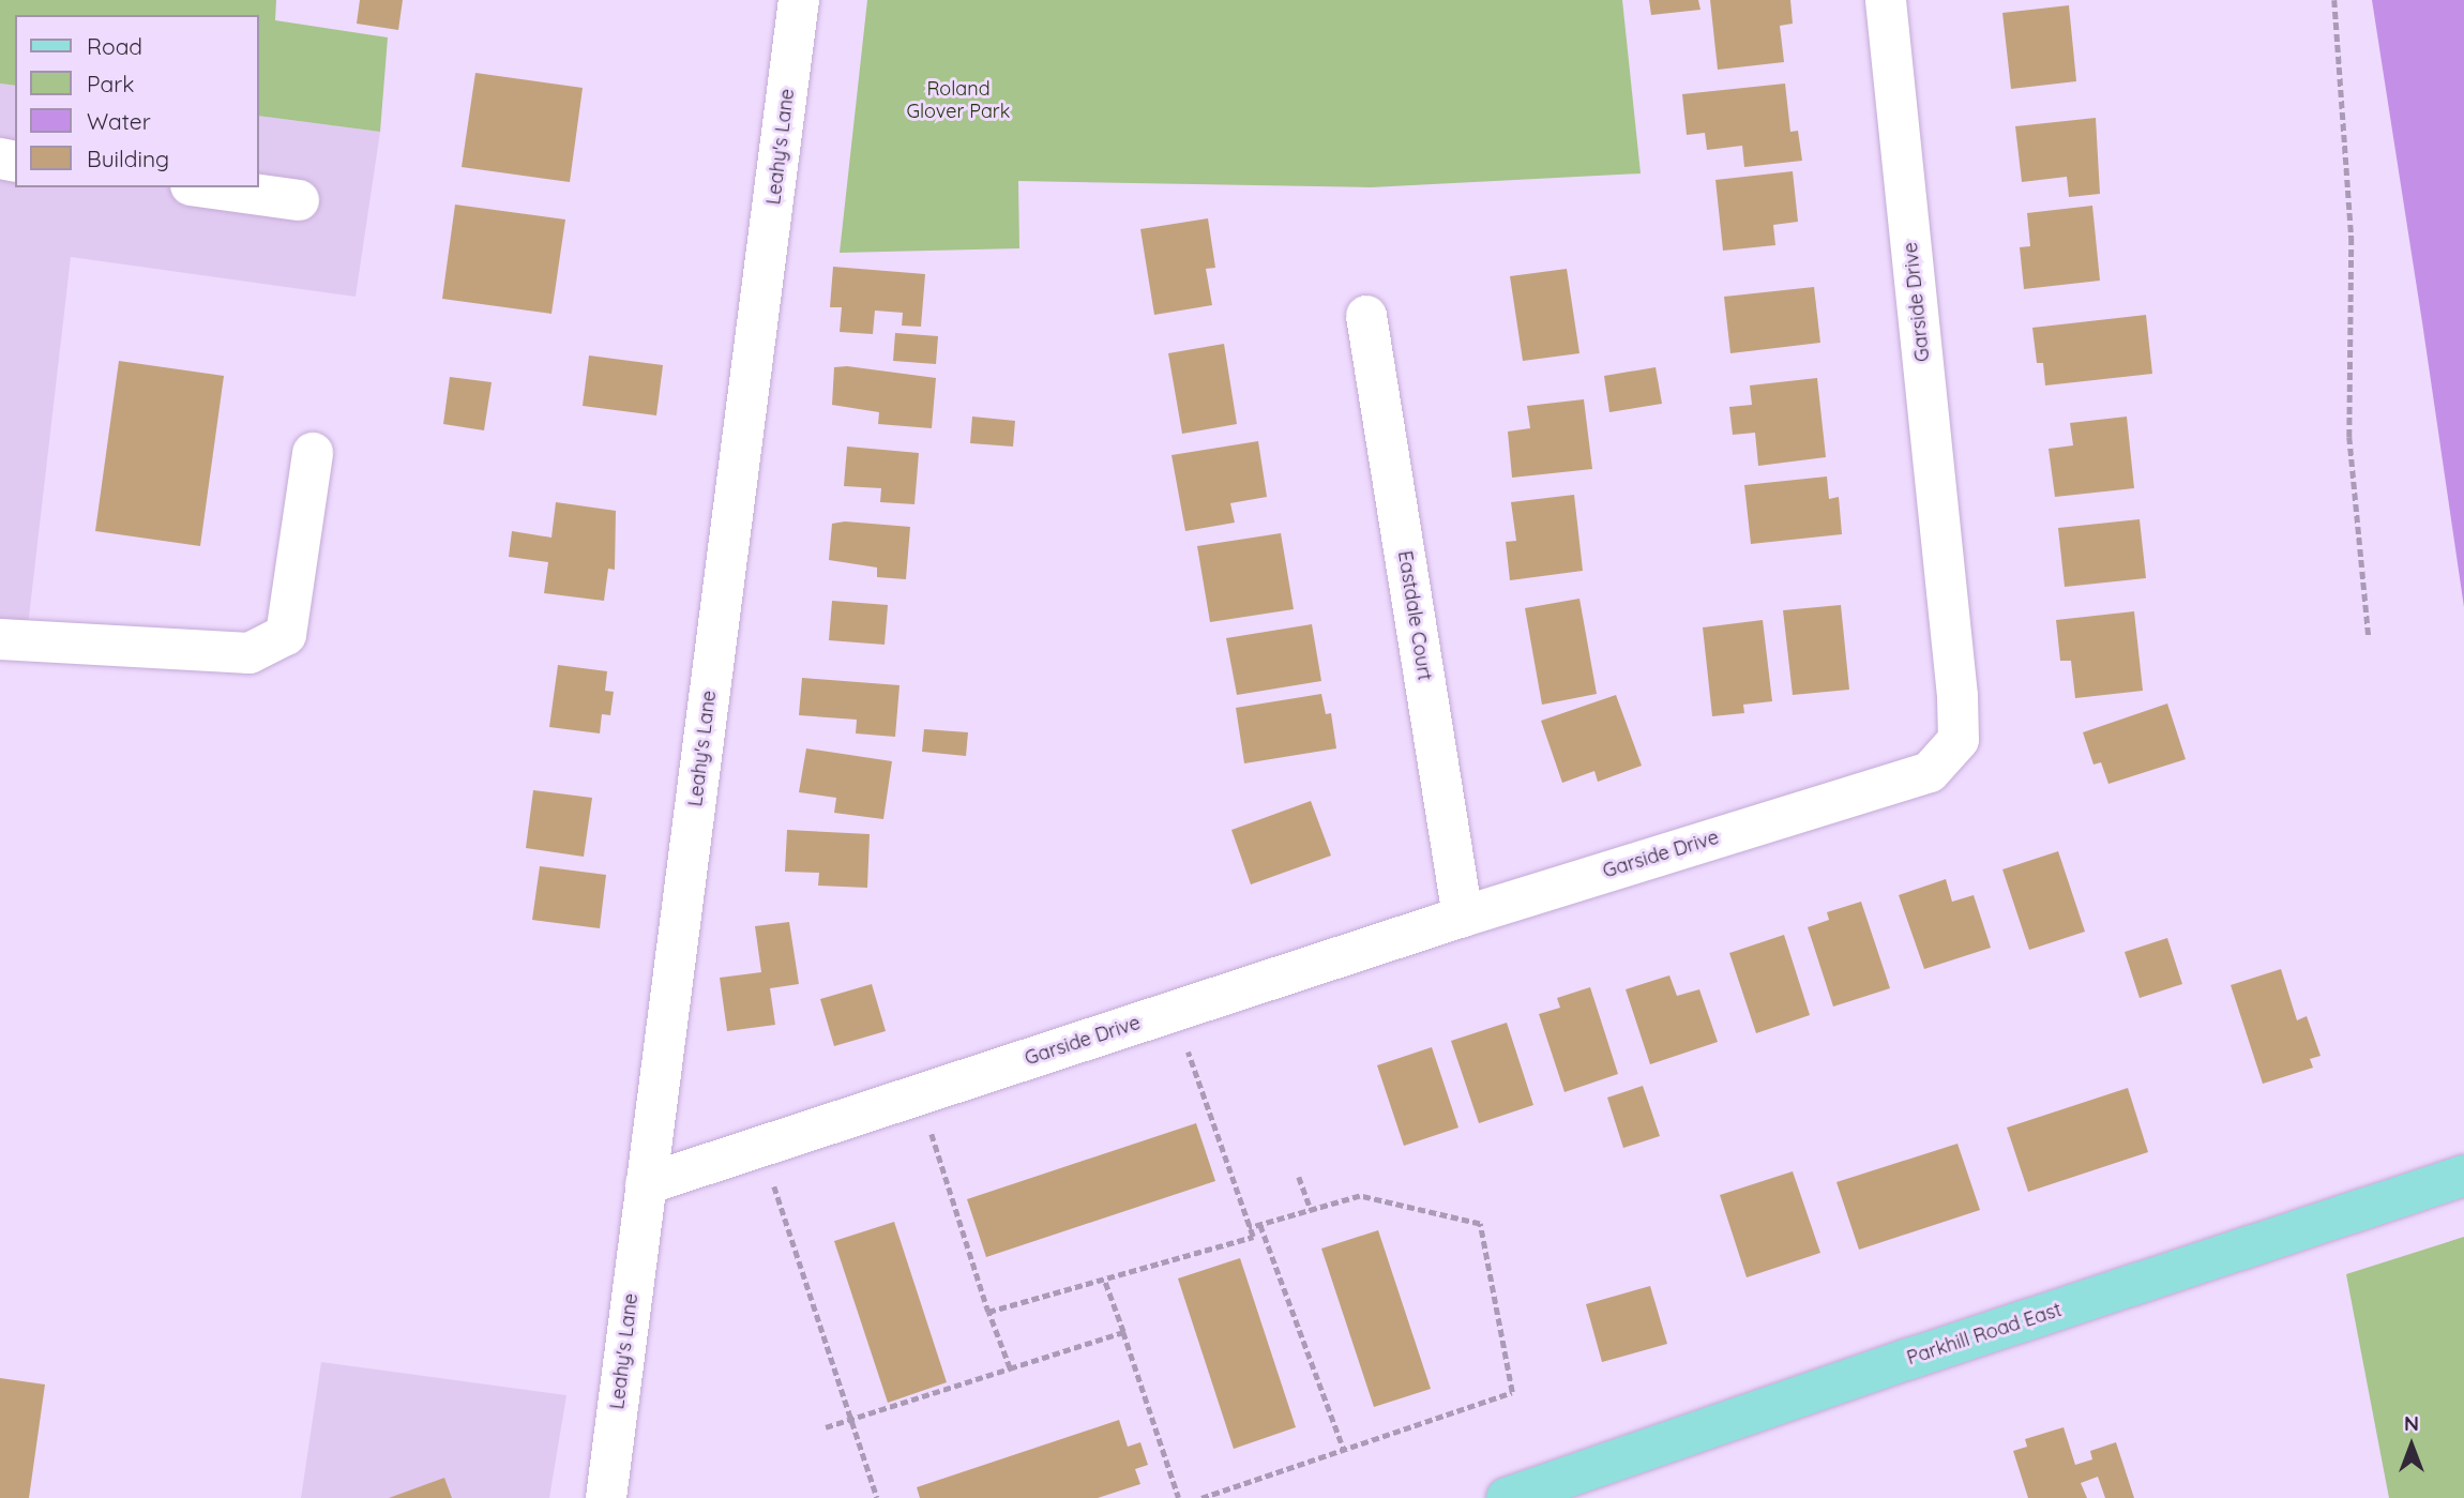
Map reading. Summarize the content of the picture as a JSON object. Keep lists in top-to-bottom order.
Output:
{
  "streets": {
    "main road": ["Parkhill Road East"],
    "street": ["Leahy's Lane", "Garside Drive", "Eastdale Court"]
  },
  "crossings": [
    ["Leahy's Lane", "Garside Drive"],
    ["Garside Drive", "Eastdale Court"]
  ],
  "parks": ["Roland Glover Park"],
  "legend": [
    "Road",
    "Park",
    "Water",
    "Building"
  ],
  "north": "top"
}
